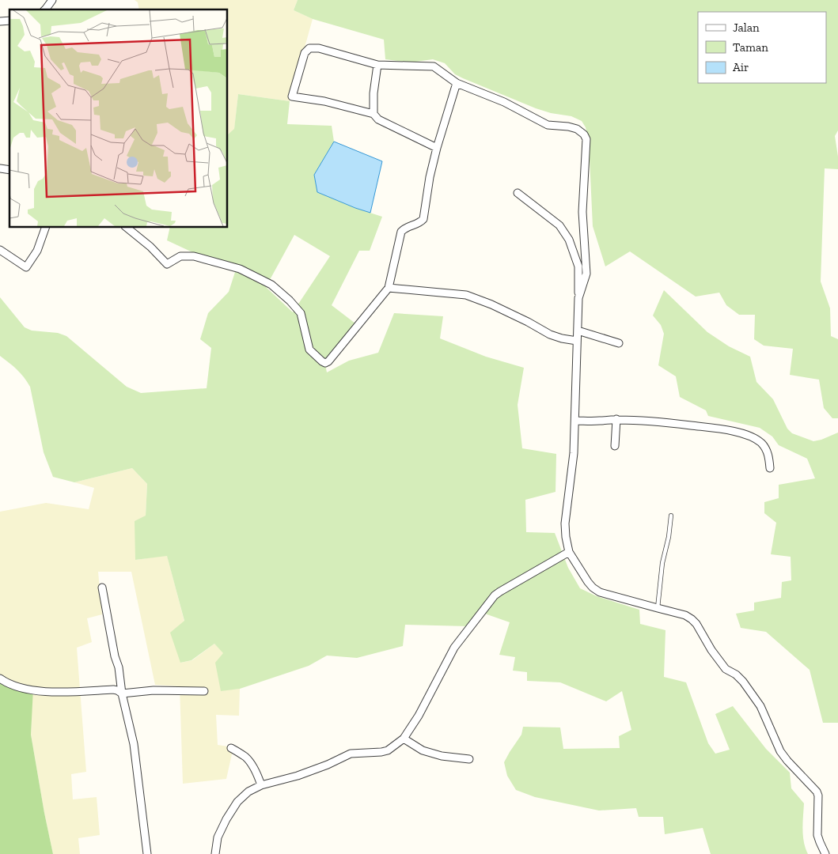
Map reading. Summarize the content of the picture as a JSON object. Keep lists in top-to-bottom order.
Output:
{
  "legend": ["Jalan", "Taman", "Air"]
}
